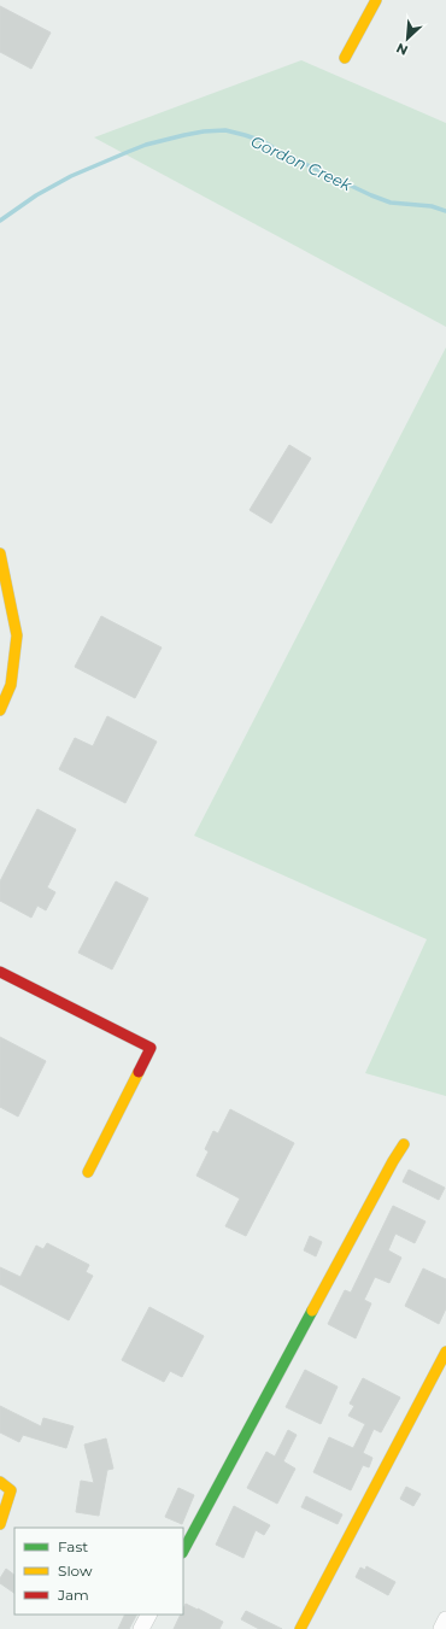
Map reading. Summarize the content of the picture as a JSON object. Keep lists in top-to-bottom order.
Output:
{
  "water": ["Gordon Creek"],
  "legend": ["Fast", "Slow", "Jam"],
  "north": "bottom left"
}
